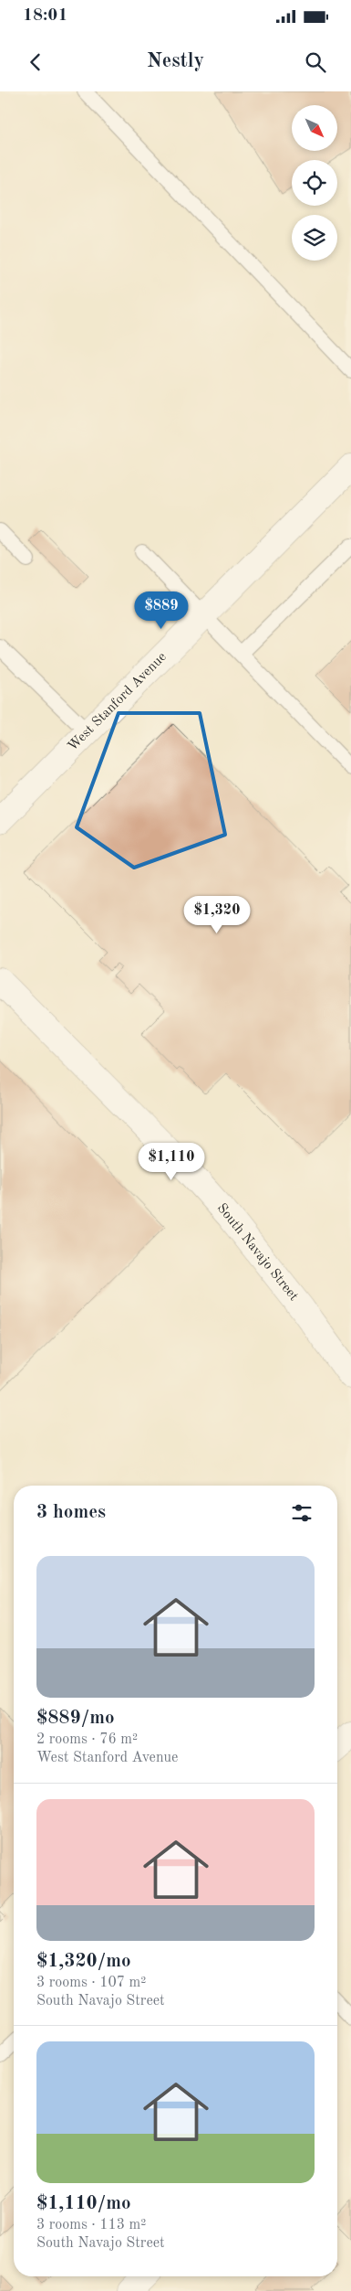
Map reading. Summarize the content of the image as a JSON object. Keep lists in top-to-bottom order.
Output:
{
  "streets": {
    "street": ["West Stanford Avenue", "South Navajo Street"]
  },
  "north": "bottom right",
  "page": {
    "status": "18:01",
    "header": "Nestly",
    "price": ["$889", "$1,320", "$1,110"],
    "heading": "3 homes",
    "list": [
      {
        "name": "$889/mo",
        "note": "2 rooms · 76 m² · West Stanford Avenue"
      },
      {
        "name": "$1,320/mo",
        "note": "3 rooms · 107 m² · South Navajo Street"
      },
      {
        "name": "$1,110/mo",
        "note": "3 rooms · 113 m² · South Navajo Street"
      }
    ]
  }
}
